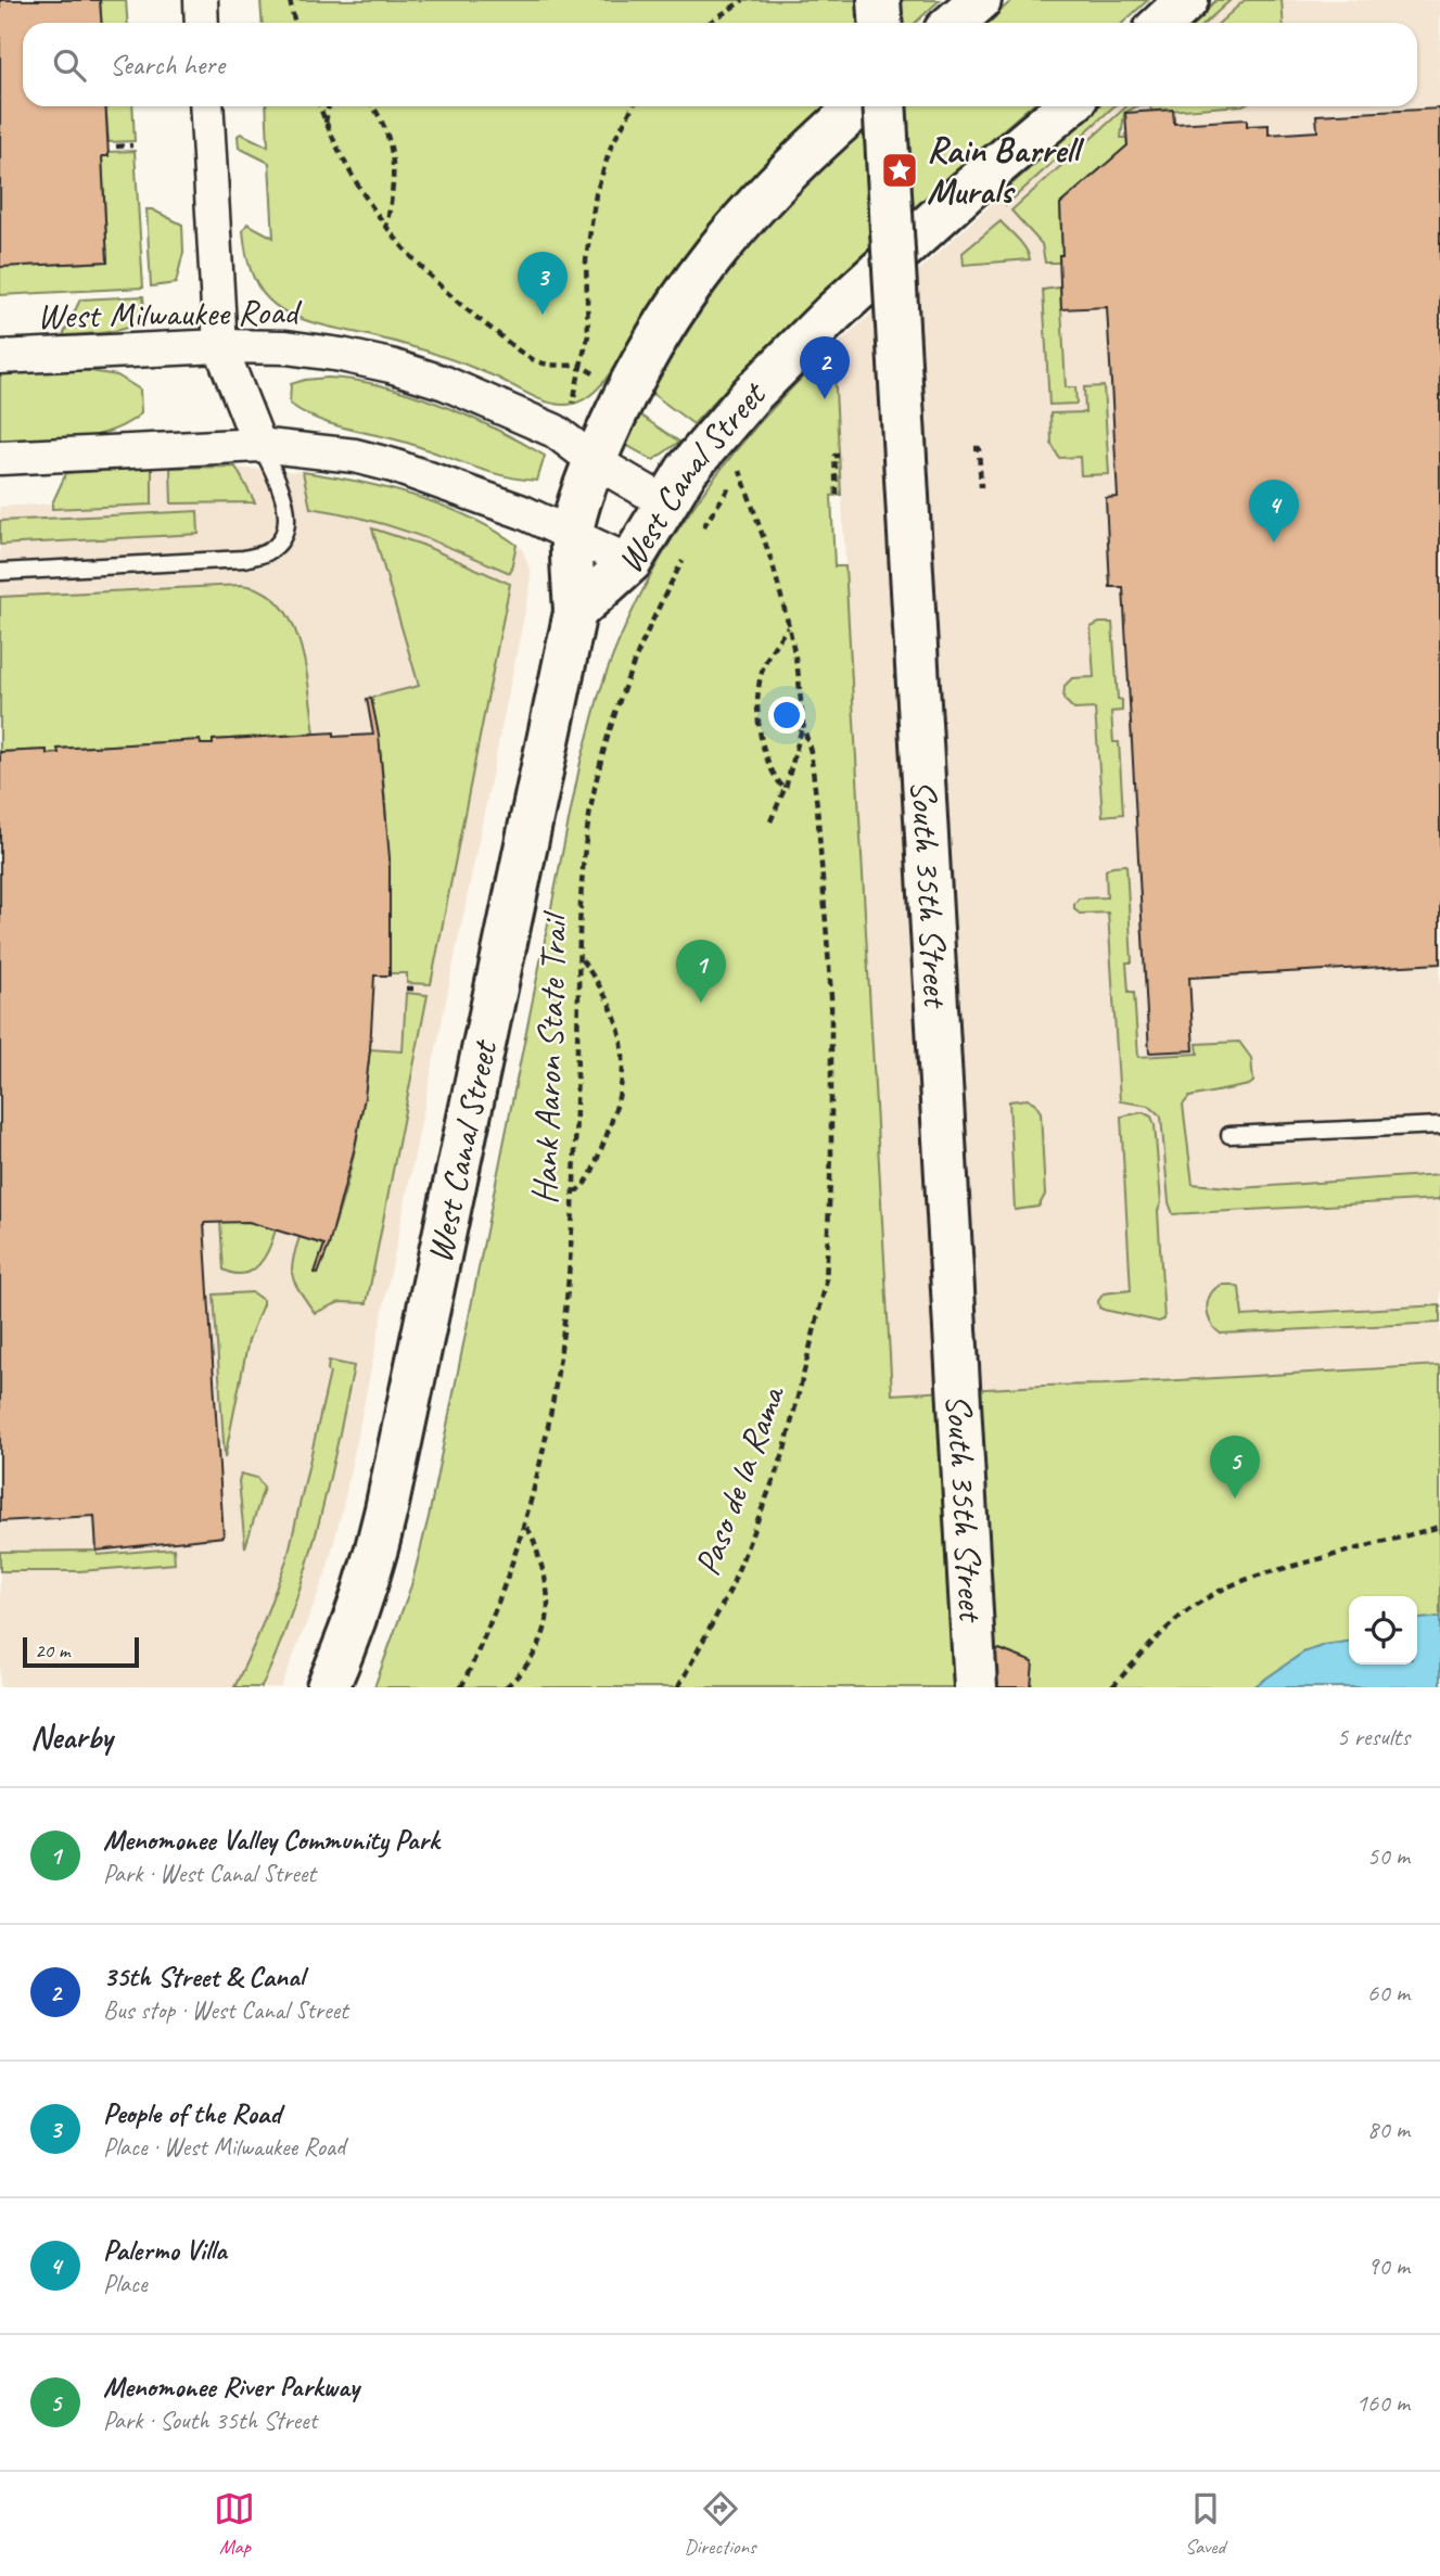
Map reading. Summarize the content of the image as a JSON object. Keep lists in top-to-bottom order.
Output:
{
  "streets": {
    "street": ["West Milwaukee Road", "West Canal Street", "South 35th Street"],
    "path": ["Hank Aaron State Trail", "Paso de la Rama"]
  },
  "crossings": [
    ["West Milwaukee Road", "West Canal Street"]
  ],
  "places": {
    "place": ["Rain Barrell Murals"]
  },
  "scale_bar": "20 m",
  "page": {
    "search": "Search here",
    "pins": [
      "3",
      "2",
      "4",
      "1",
      "5"
    ],
    "scale": "20 m",
    "heading": ["Nearby", "5 results"],
    "list": [
      {
        "mark": "1",
        "name": "Menomonee Valley Community Park",
        "note": "Park · West Canal Street",
        "value": "50 m"
      },
      {
        "mark": "2",
        "name": "35th Street & Canal",
        "note": "Bus stop · West Canal Street",
        "value": "60 m"
      },
      {
        "mark": "3",
        "name": "People of the Road",
        "note": "Place · West Milwaukee Road",
        "value": "80 m"
      },
      {
        "mark": "4",
        "name": "Palermo Villa",
        "note": "Place",
        "value": "90 m"
      },
      {
        "mark": "5",
        "name": "Menomonee River Parkway",
        "note": "Park · South 35th Street",
        "value": "160 m"
      }
    ],
    "nav": ["Map", "Directions", "Saved"]
  }
}
